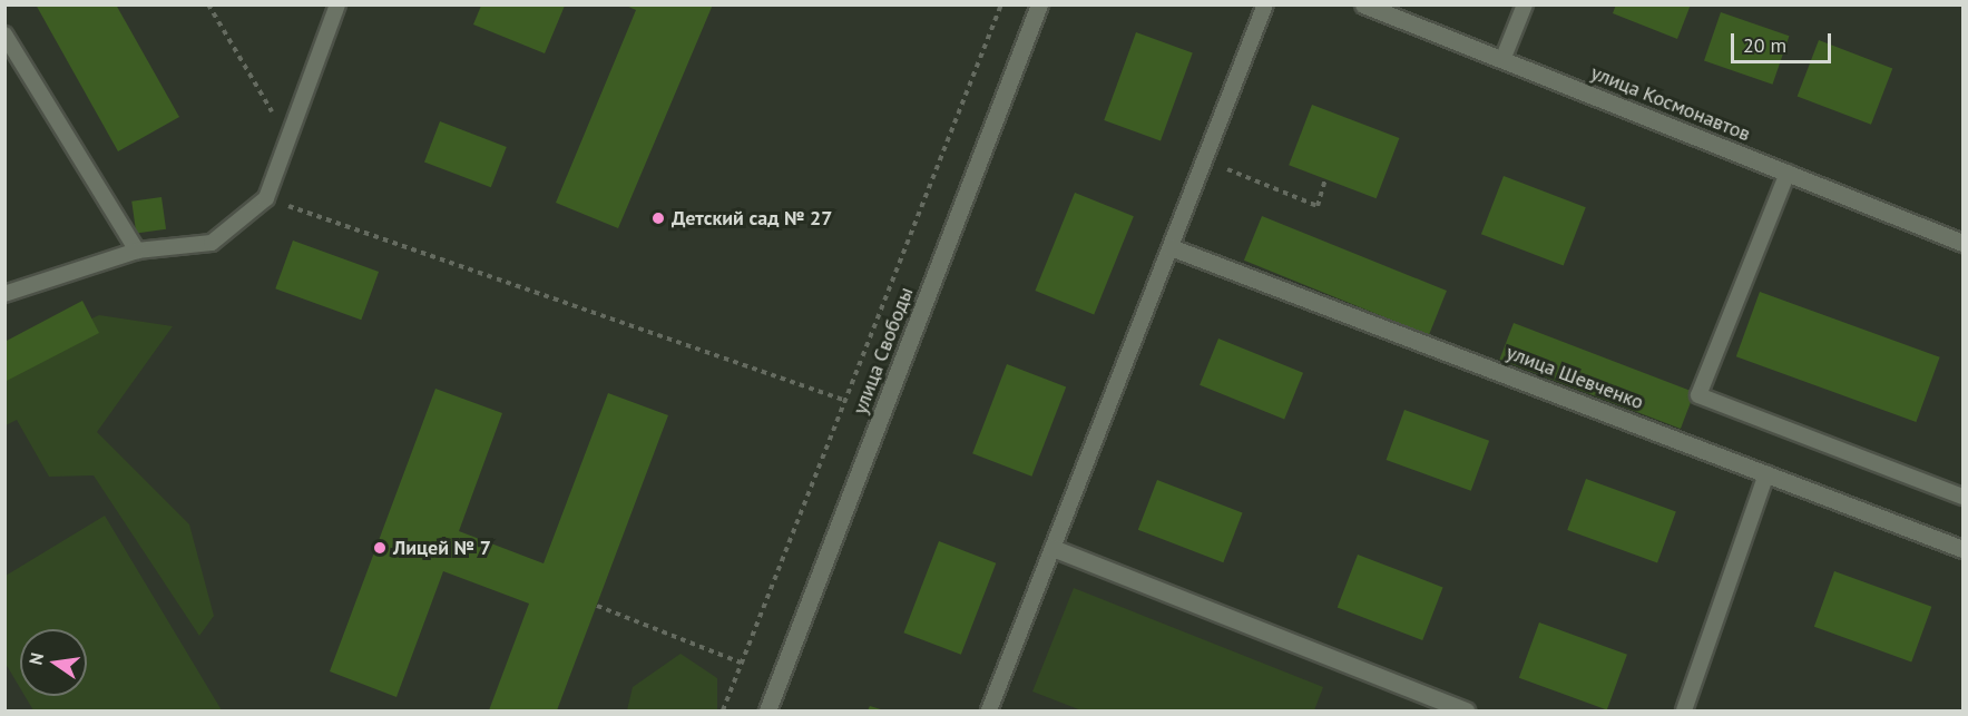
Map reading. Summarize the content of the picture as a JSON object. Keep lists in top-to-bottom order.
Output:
{
  "streets": {
    "street": ["улица Космонавтов", "улица Свободы", "улица Шевченко"]
  },
  "places": ["Детский сад № 27", "Лицей № 7"],
  "scale_bar": "20 m",
  "north": "left"
}
